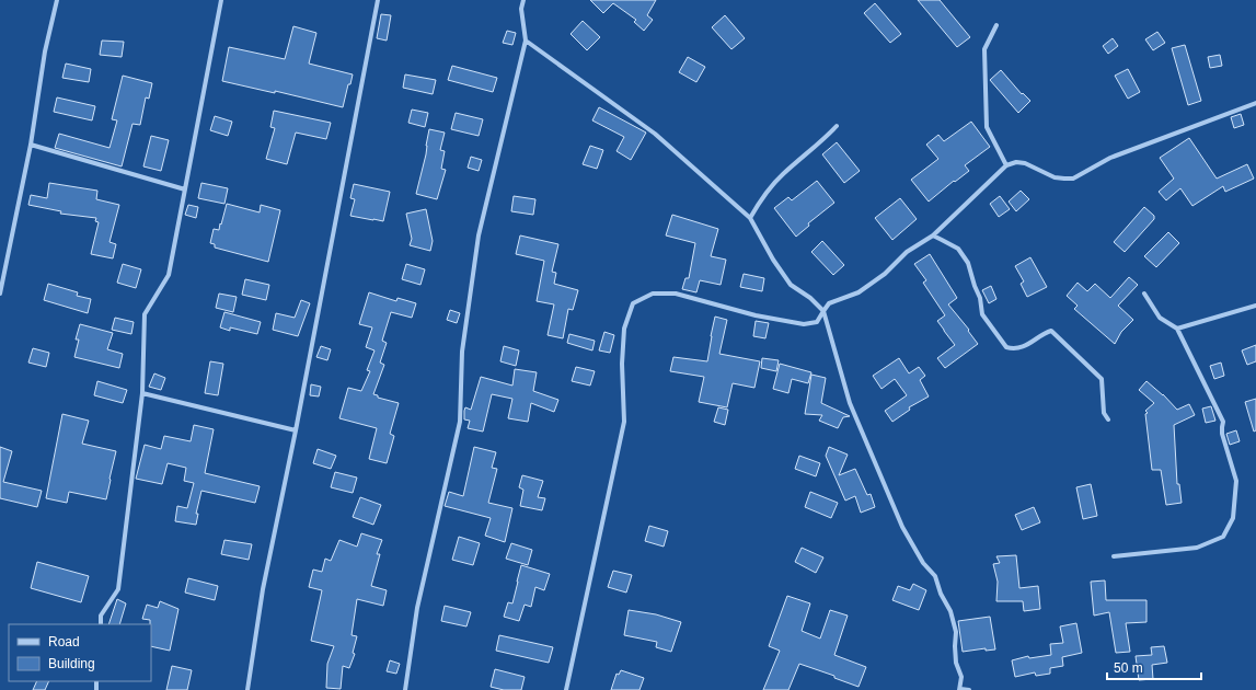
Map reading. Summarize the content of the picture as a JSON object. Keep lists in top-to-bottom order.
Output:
{
  "legend": ["Road", "Building"],
  "scale_bar": "50 m"
}
